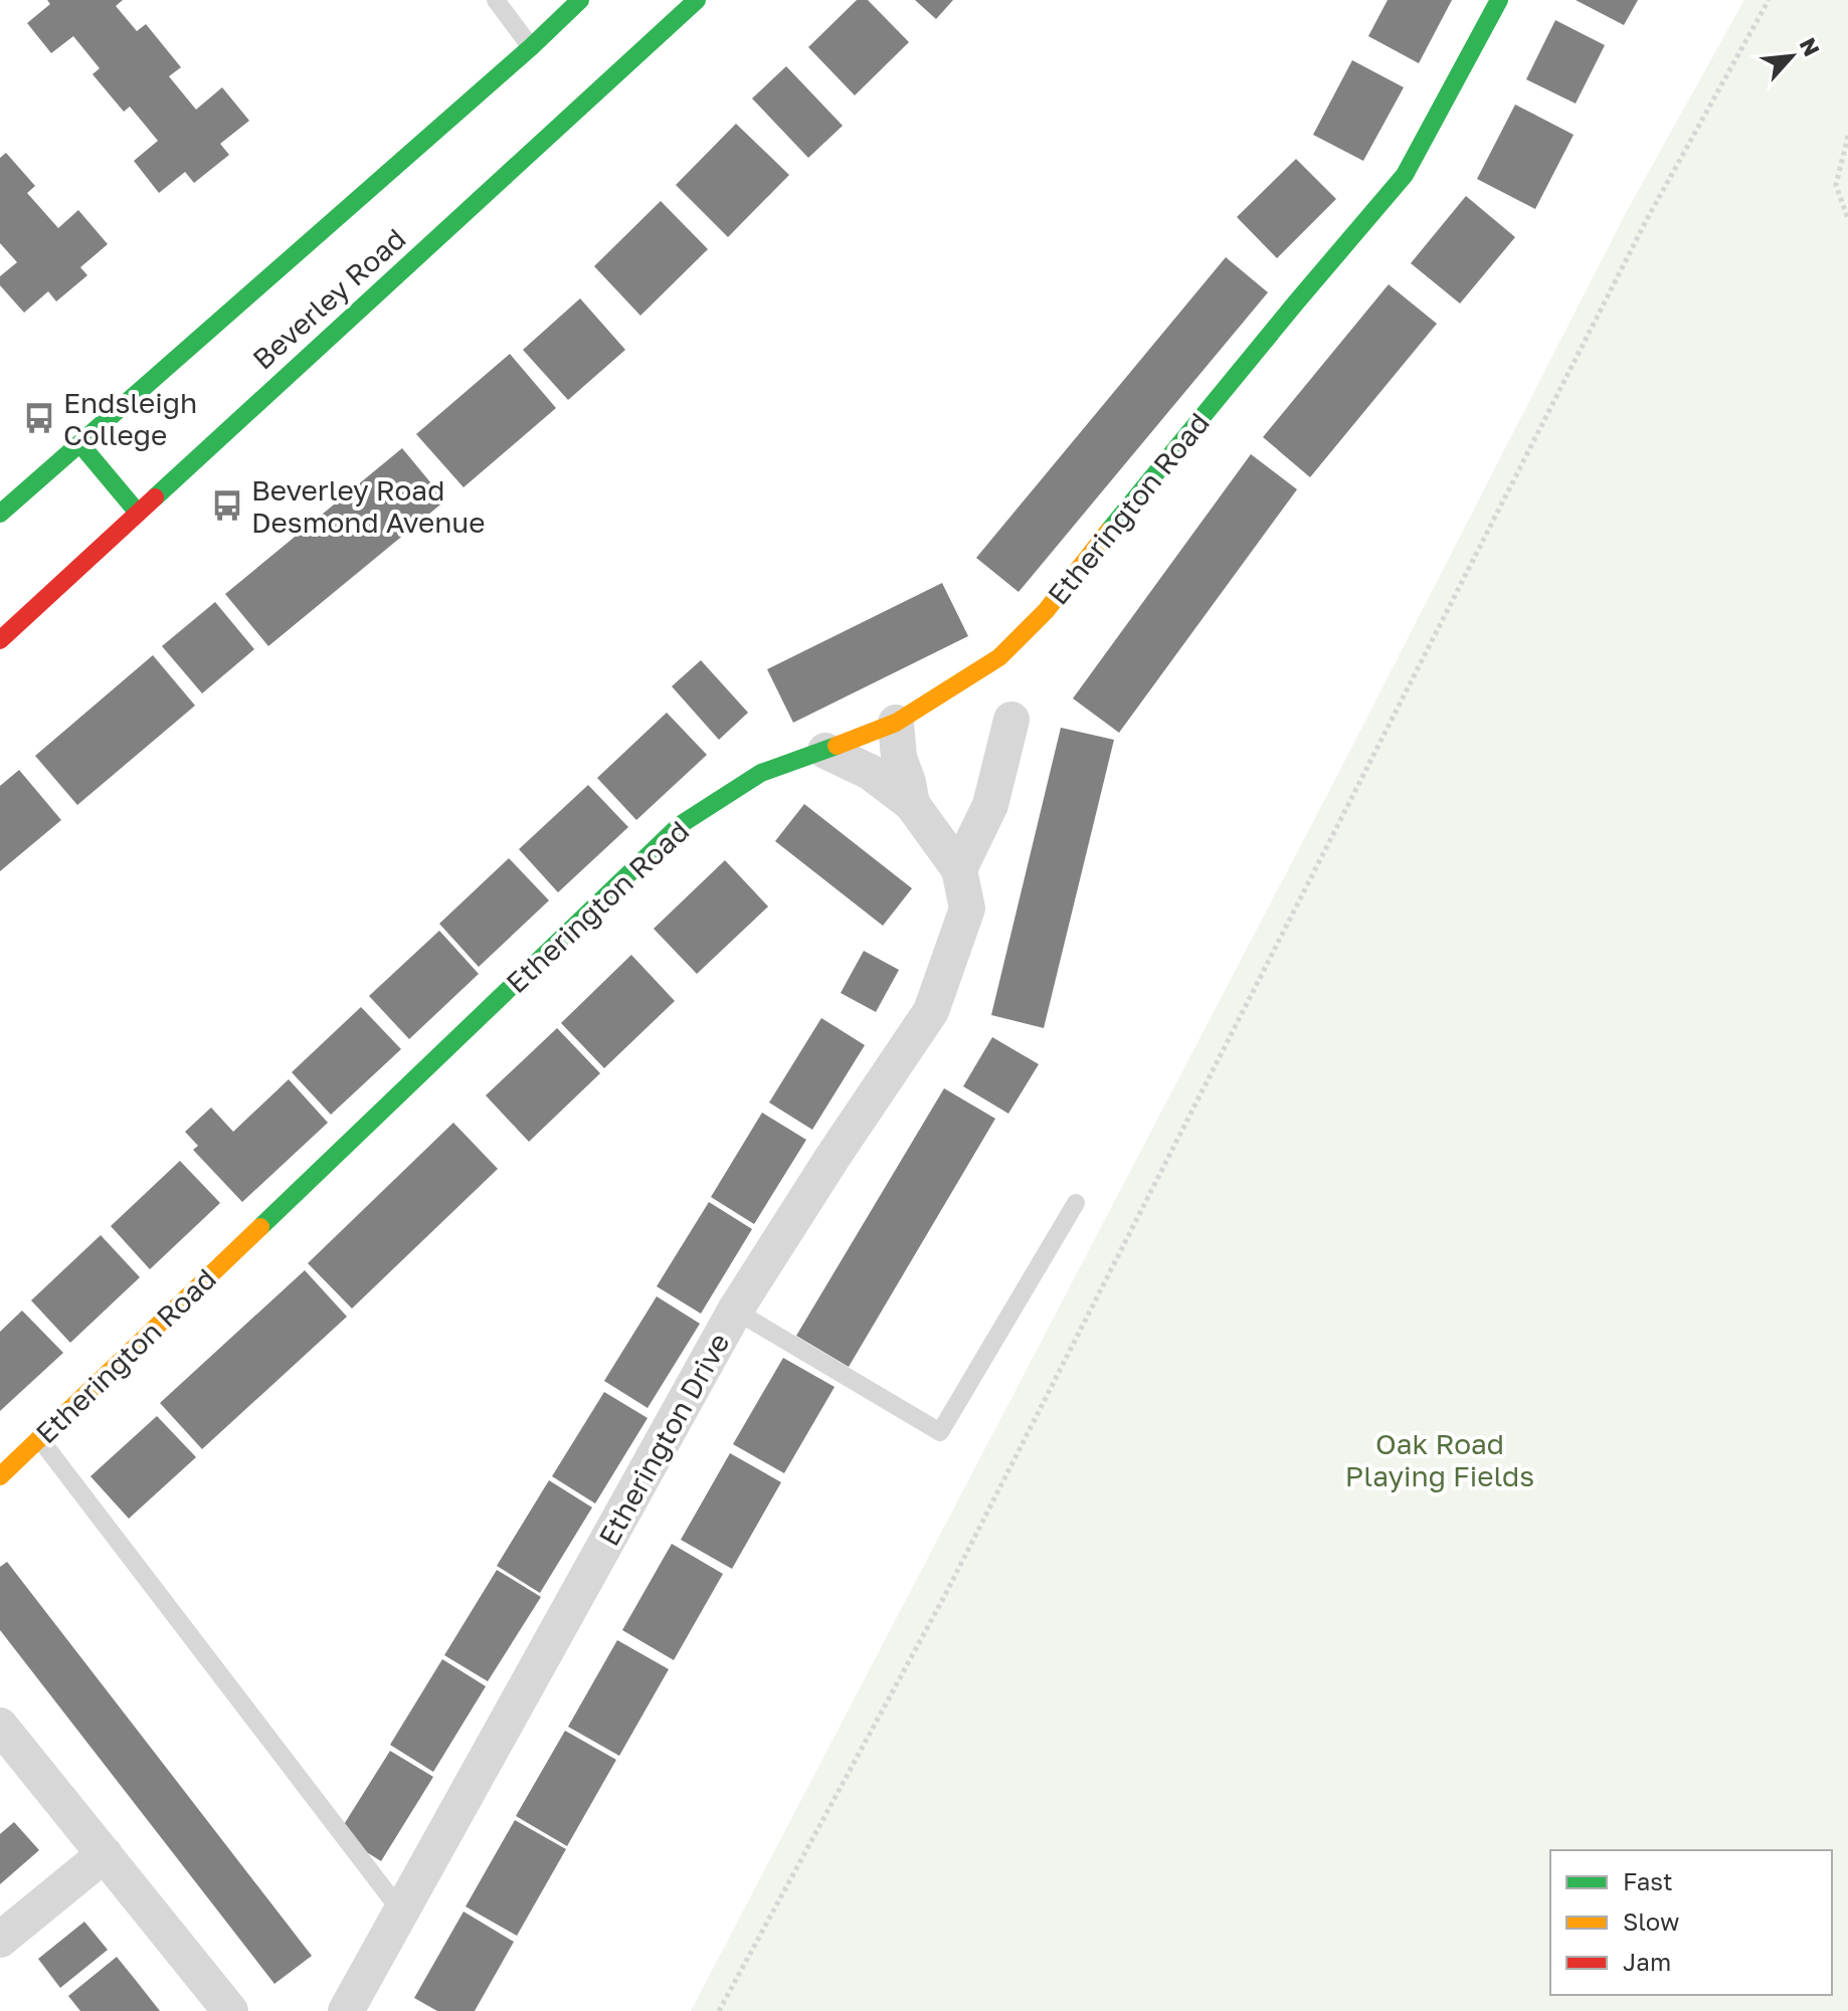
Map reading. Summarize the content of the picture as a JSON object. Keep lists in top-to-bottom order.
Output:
{
  "streets": {
    "street": ["Beverley Road", "Etherington Road", "Etherington Drive"]
  },
  "crossings": [
    ["Etherington Road", "Etherington Drive"]
  ],
  "parks": ["Oak Road Playing Fields"],
  "places": {
    "bus stop": ["Endsleigh College", "Beverley Road Desmond Avenue"]
  },
  "legend": ["Fast", "Slow", "Jam"],
  "north": "top right"
}
